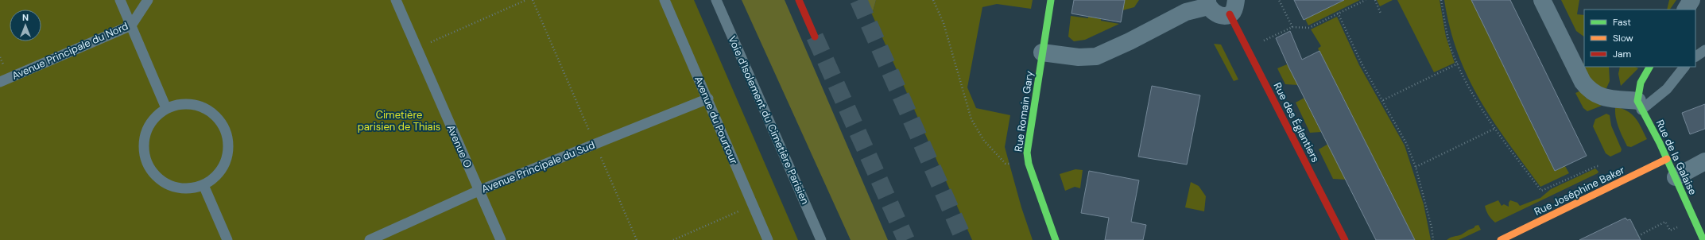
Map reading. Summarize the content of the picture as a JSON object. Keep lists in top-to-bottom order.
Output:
{
  "streets": {
    "main road": [
      "Rue Romain Gary",
      "Rue des Églantiers",
      "Rue de la Galaise",
      "Rue Joséphine Baker"
    ],
    "lane": [
      "Avenue Principale du Nord",
      "Avenue du Pourtour",
      "Voie d'Isolement du Cimetière Parisien",
      "Avenue O",
      "Avenue Principale du Sud"
    ]
  },
  "crossings": [
    ["Avenue du Pourtour", "Avenue Principale du Sud"],
    ["Avenue O", "Avenue Principale du Sud"],
    ["Rue de la Galaise", "Rue Joséphine Baker"]
  ],
  "parks": ["Cimetière parisien de Thiais"],
  "legend": ["Fast", "Slow", "Jam"],
  "north": "top"
}
